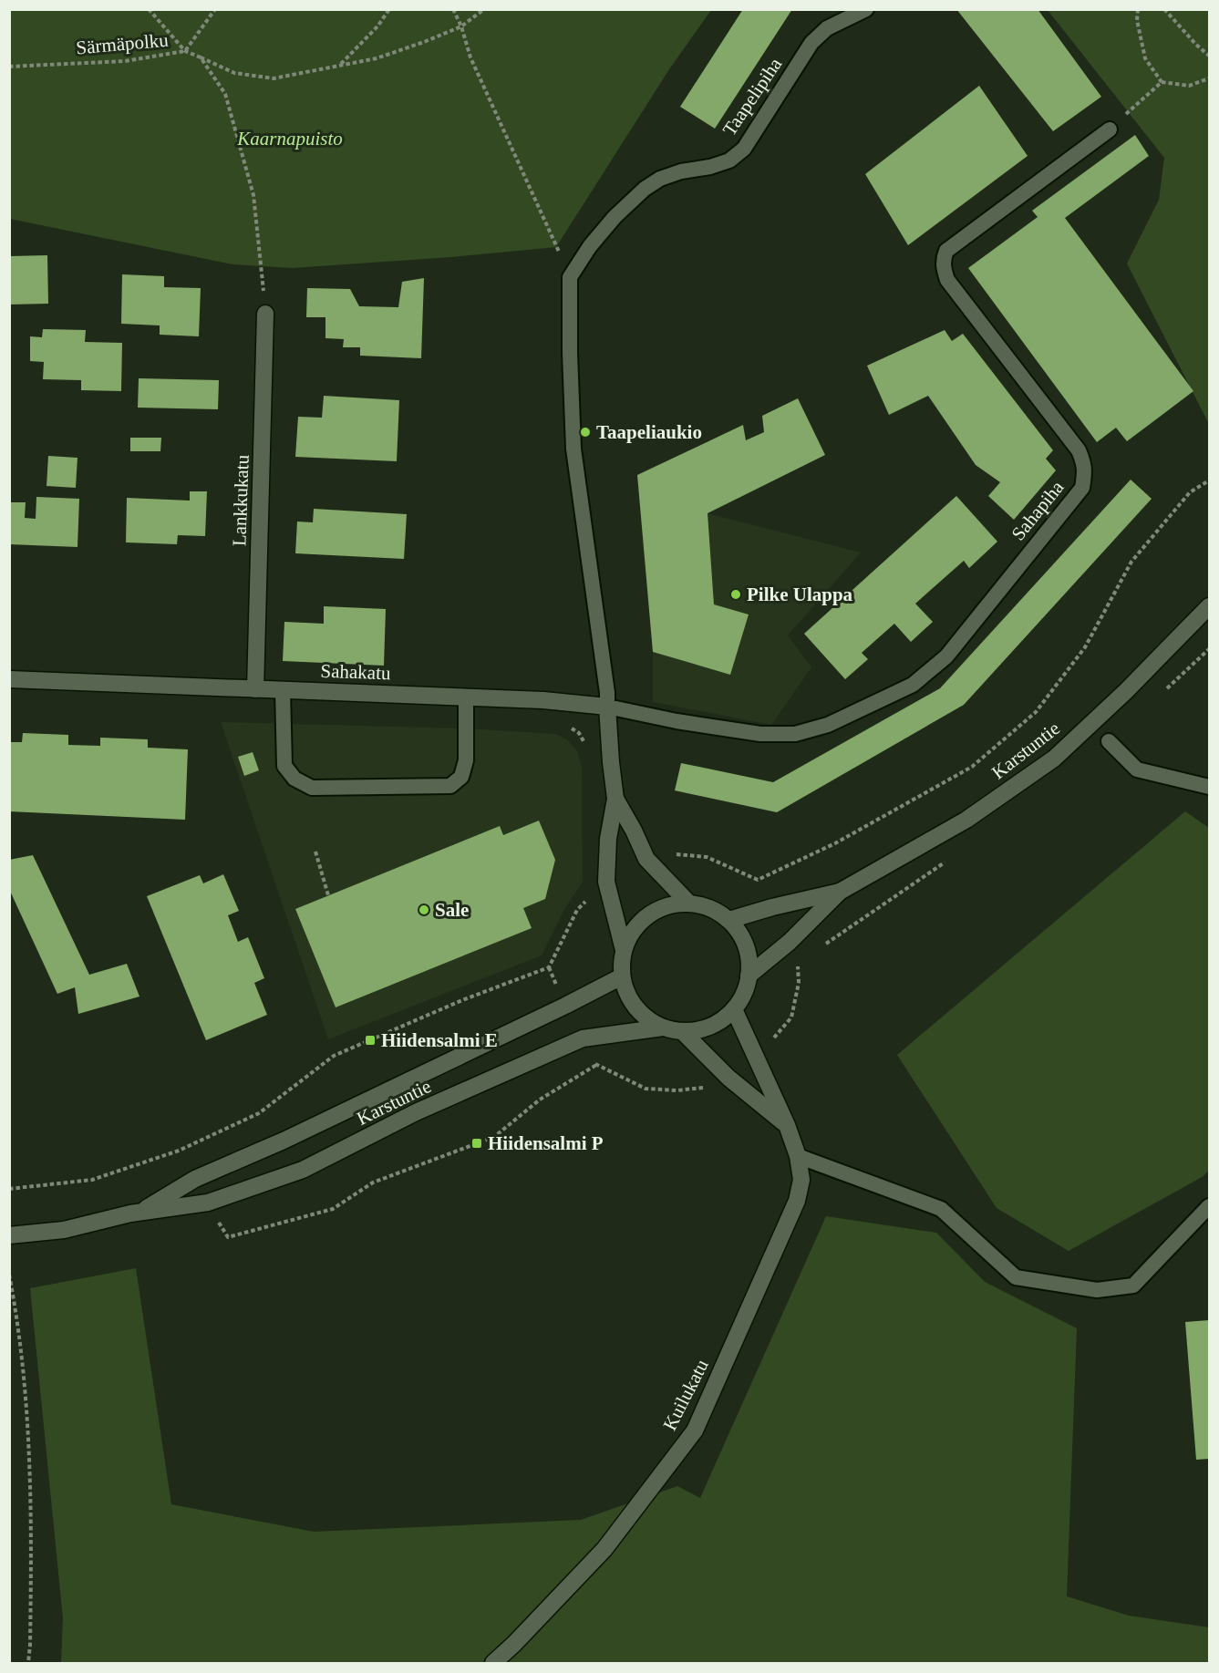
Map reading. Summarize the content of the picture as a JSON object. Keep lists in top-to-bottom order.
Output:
{
  "streets": {
    "main road": [
      "Lankkukatu",
      "Sahakatu",
      "Karstuntie",
      "Kuilukatu"
    ],
    "lane": ["Taapelipiha", "Sahapiha"],
    "path": ["Särmäpolku"]
  },
  "crossings": [
    ["Lankkukatu", "Sahakatu"],
    ["Sahapiha", "Sahakatu"],
    ["Karstuntie", "Kuilukatu"]
  ],
  "parks": ["Kaarnapuisto"],
  "places": {
    "other": ["Taapeliaukio", "Pilke Ulappa", "Sale"],
    "transit": ["Hiidensalmi E", "Hiidensalmi P"]
  }
}
